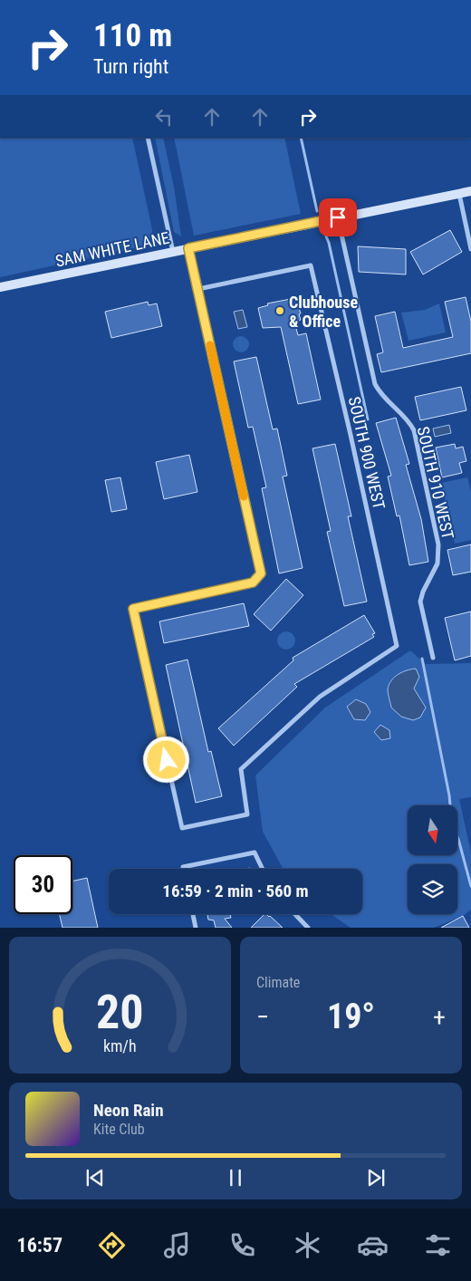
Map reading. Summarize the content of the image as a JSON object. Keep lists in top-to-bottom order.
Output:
{
  "streets": {
    "street": ["SAM WHITE LANE", "SOUTH 900 WEST", "SOUTH 910 WEST"]
  },
  "crossings": [
    ["SAM WHITE LANE", "SOUTH 910 WEST"]
  ],
  "places": ["Clubhouse & Office"],
  "north": "bottom",
  "page": {
    "turn": ["110 m", "Turn right"],
    "limit": "30",
    "trip": "16:59 · 2 min · 560 m",
    "tile": "Climate",
    "heat": ["−", "19°", "+"],
    "song": ["Neon Rain", "Kite Club"],
    "tabs": "16:57",
    "gauge": ["20", "km/h"]
  }
}
